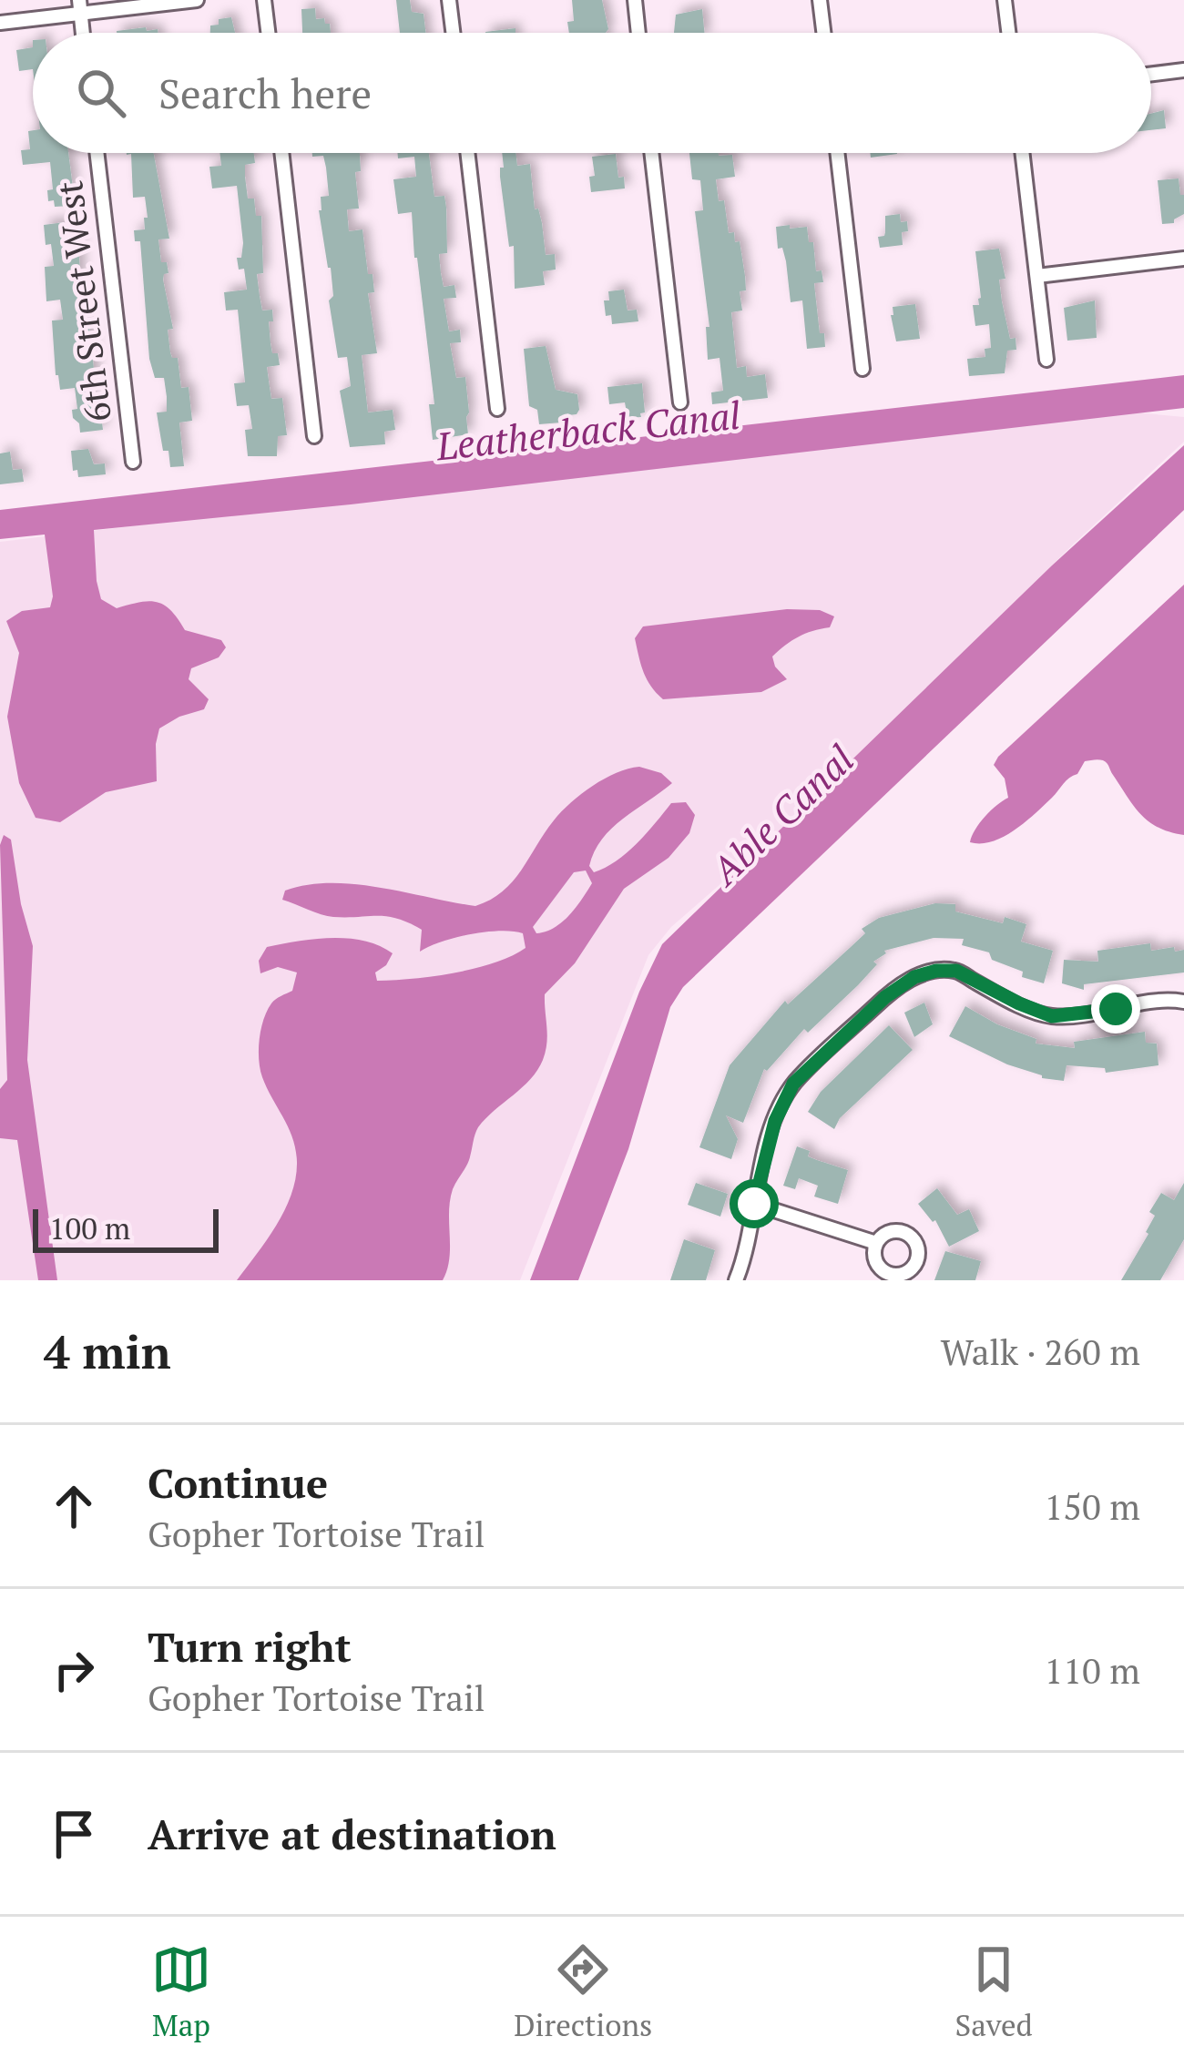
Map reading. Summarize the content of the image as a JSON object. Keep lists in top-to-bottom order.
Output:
{
  "streets": {
    "street": ["6th Street West"]
  },
  "water": ["Leatherback Canal", "Able Canal"],
  "scale_bar": "100 m",
  "page": {
    "search": "Search here",
    "scale": "100 m",
    "heading": ["4 min", "Walk · 260 m"],
    "list": [
      ["Continue", "Gopher Tortoise Trail", "150 m"],
      ["Turn right", "Gopher Tortoise Trail", "110 m"],
      "Arrive at destination"
    ],
    "nav": ["Map", "Directions", "Saved"]
  }
}
